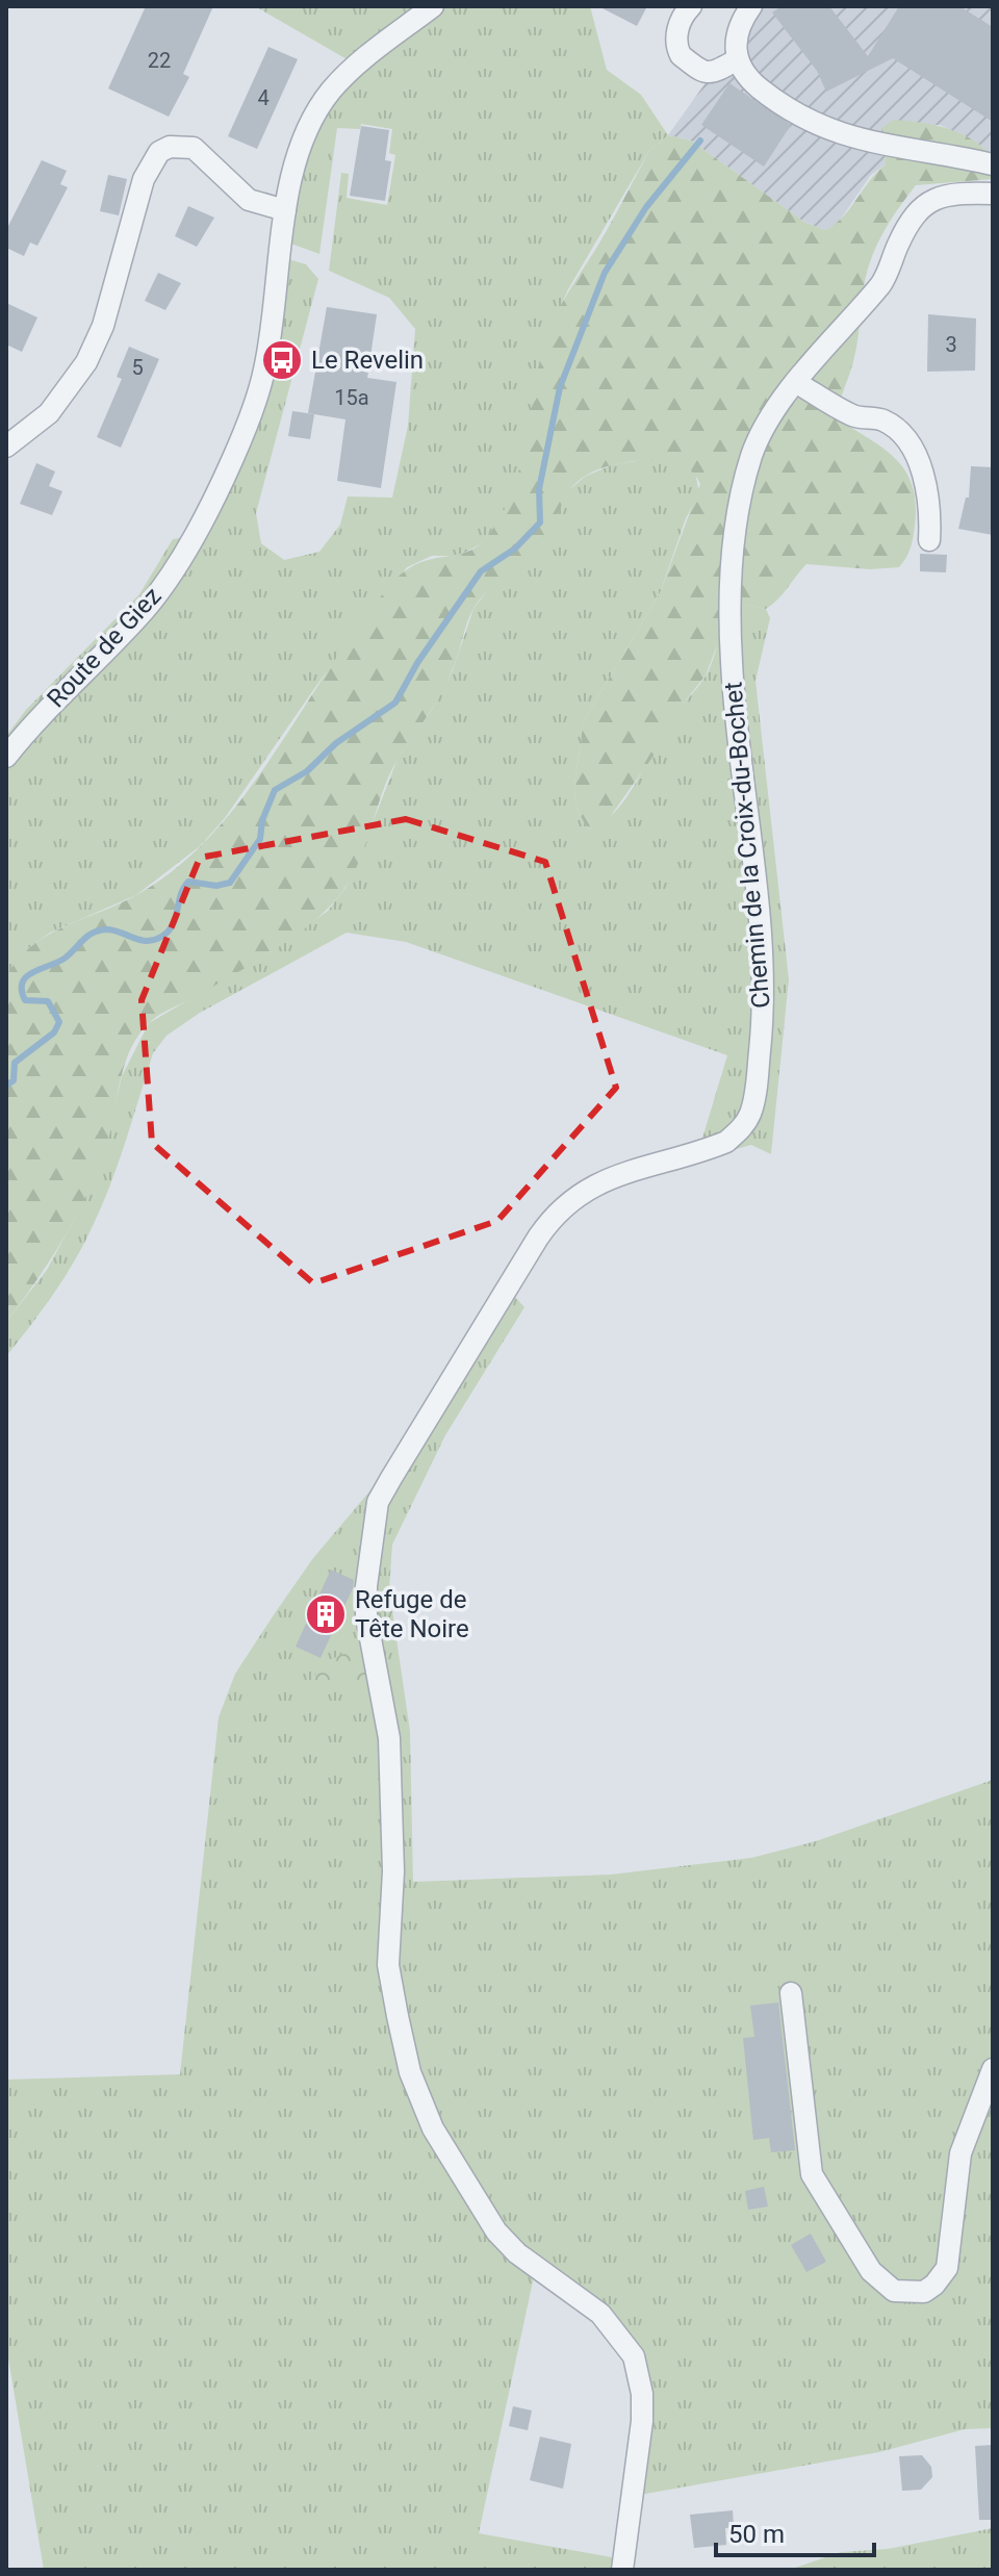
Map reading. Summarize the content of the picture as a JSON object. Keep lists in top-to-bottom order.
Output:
{
  "streets": {
    "street": ["Route de Giez", "Chemin de la Croix-du-Bochet"]
  },
  "places": {
    "bus stop": ["Le Revelin"],
    "building": ["Refuge de Tête Noire"]
  },
  "house_numbers": [
    "22",
    "4",
    "3",
    "5",
    "15a"
  ],
  "scale_bar": "50 m"
}
